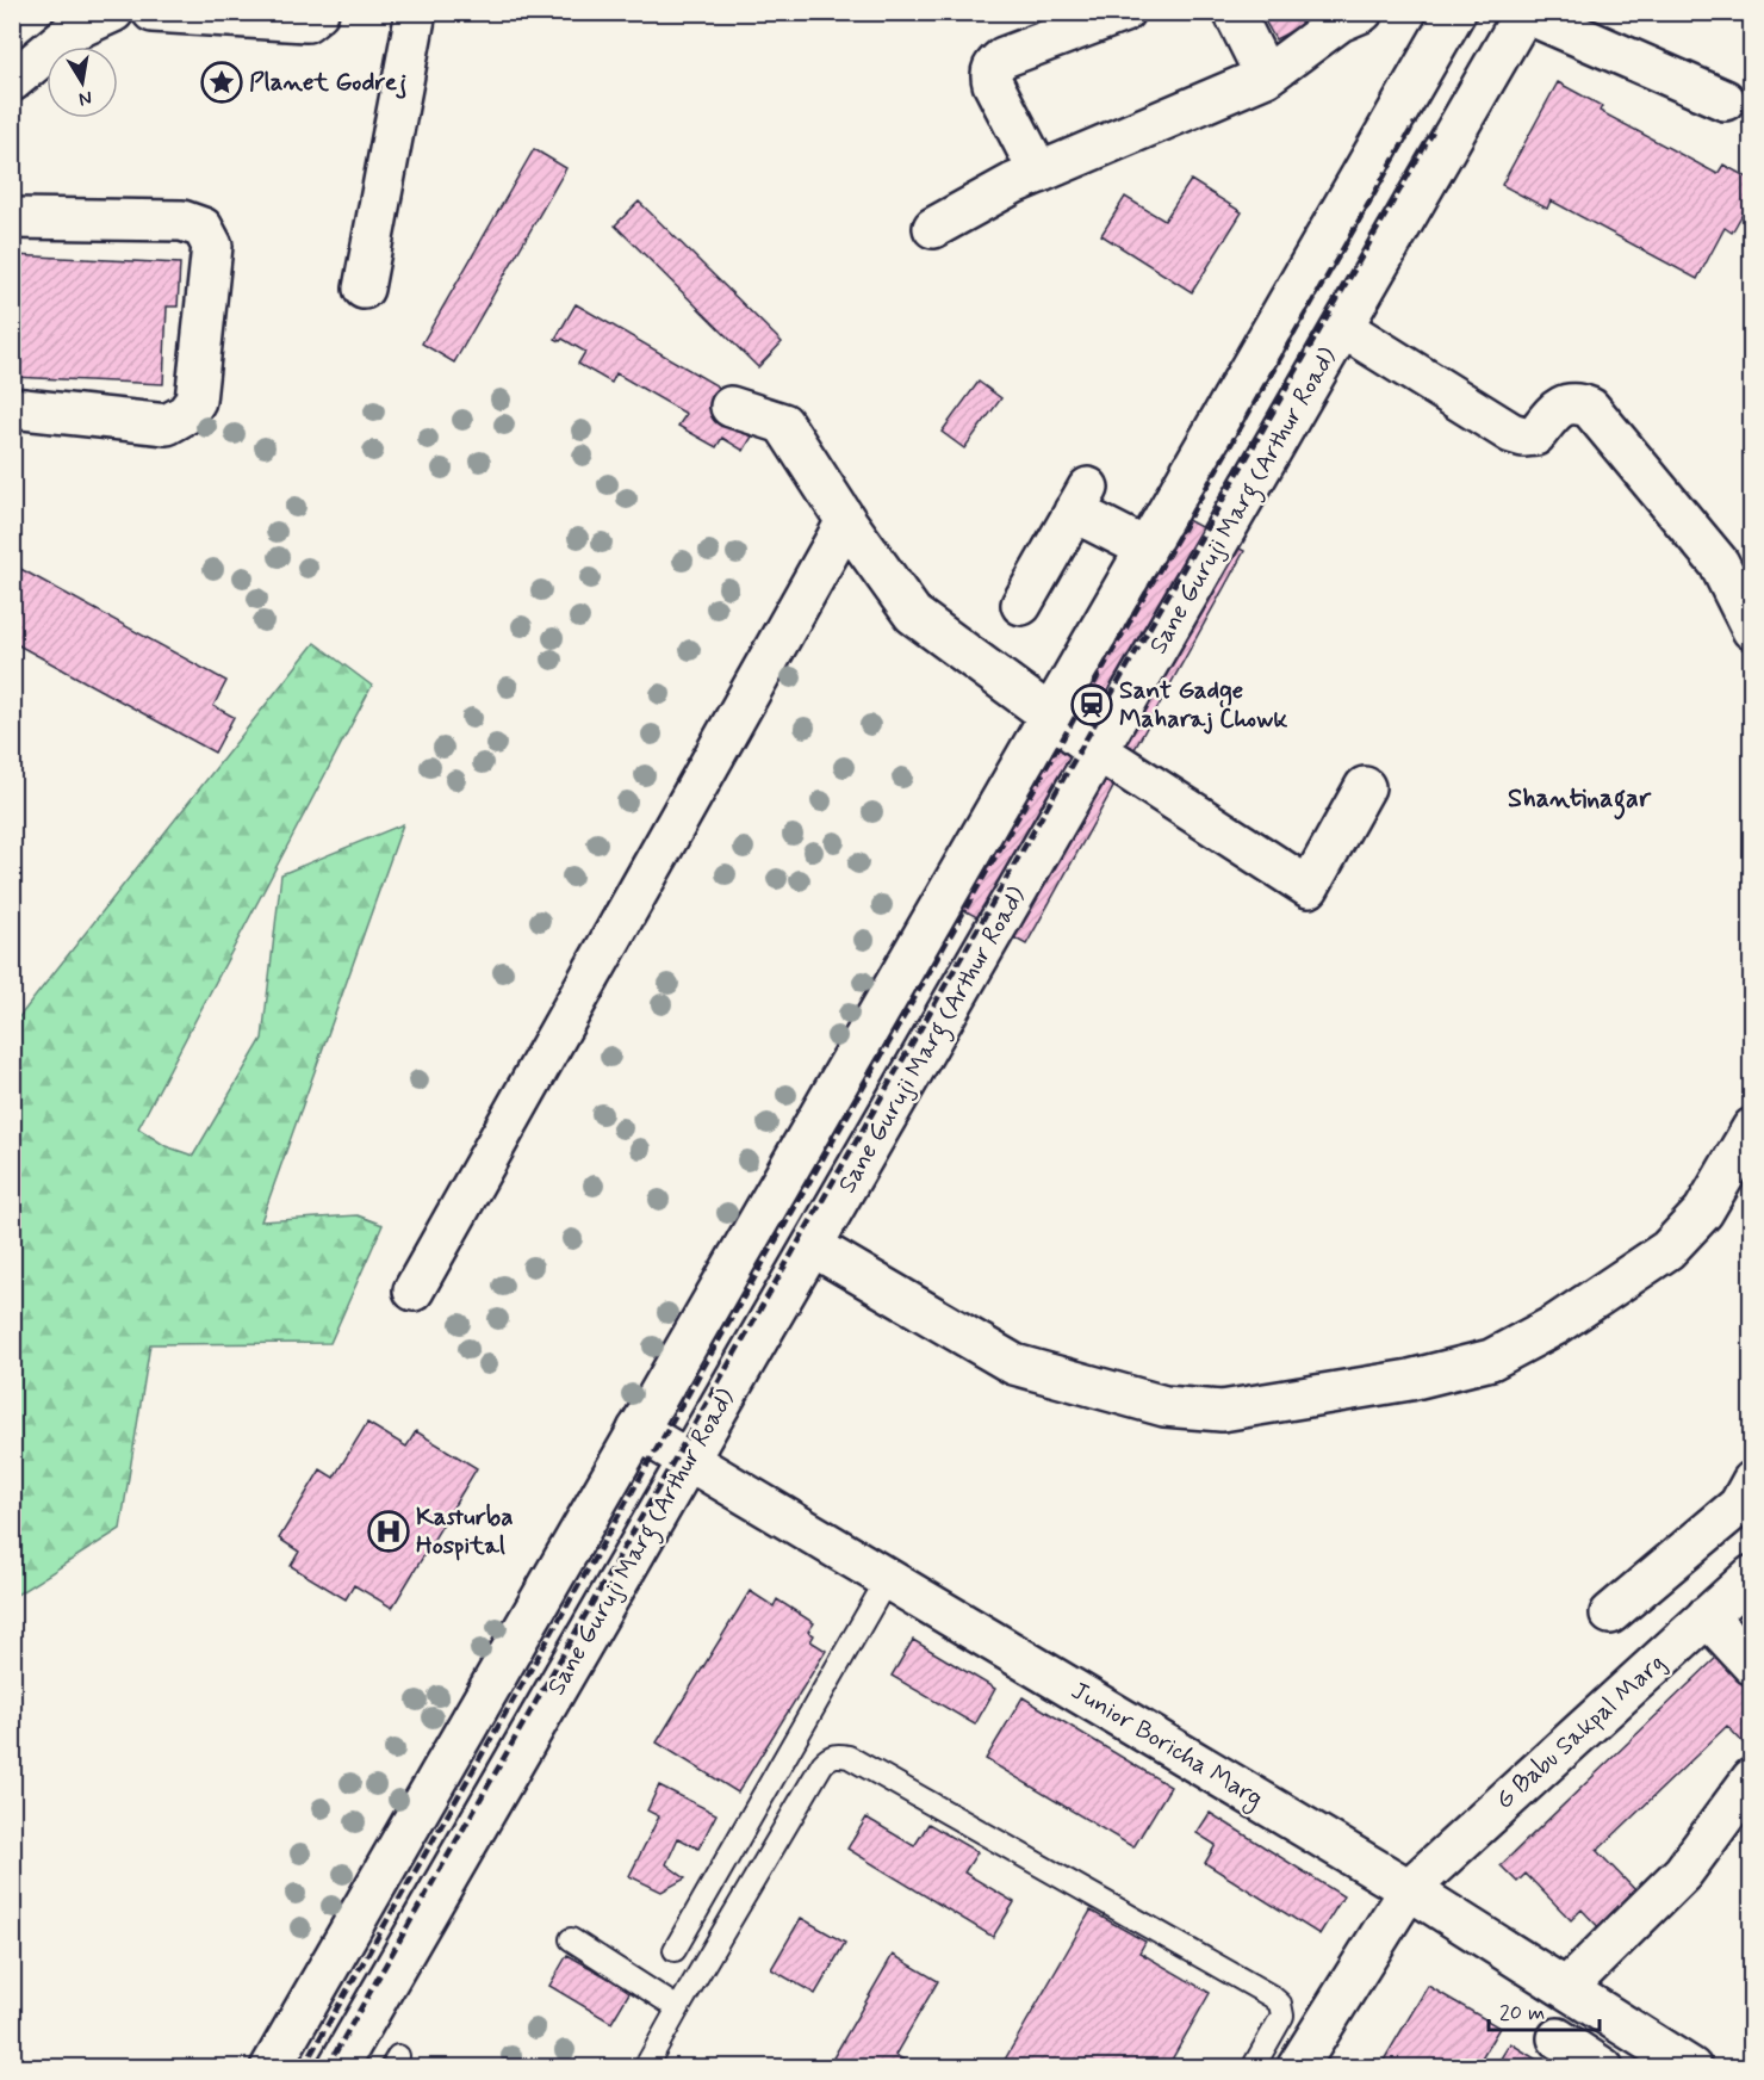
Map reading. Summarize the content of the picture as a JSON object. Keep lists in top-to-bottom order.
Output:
{
  "streets": {
    "street": ["Sane Guruji Marg (Arthur Road)", "G Babu Sakpal Marg", "Junior Boricha Marg"]
  },
  "crossings": [
    ["Sane Guruji Marg (Arthur Road)", "Junior Boricha Marg"],
    ["G Babu Sakpal Marg", "Junior Boricha Marg"]
  ],
  "districts": ["Shantinagar"],
  "places": {
    "place": ["Planet Godrej"],
    "station": ["Sant Gadge Maharaj Chowk"],
    "hospital": ["Kasturba Hospital"]
  },
  "scale_bar": "20 m",
  "north": "bottom"
}
